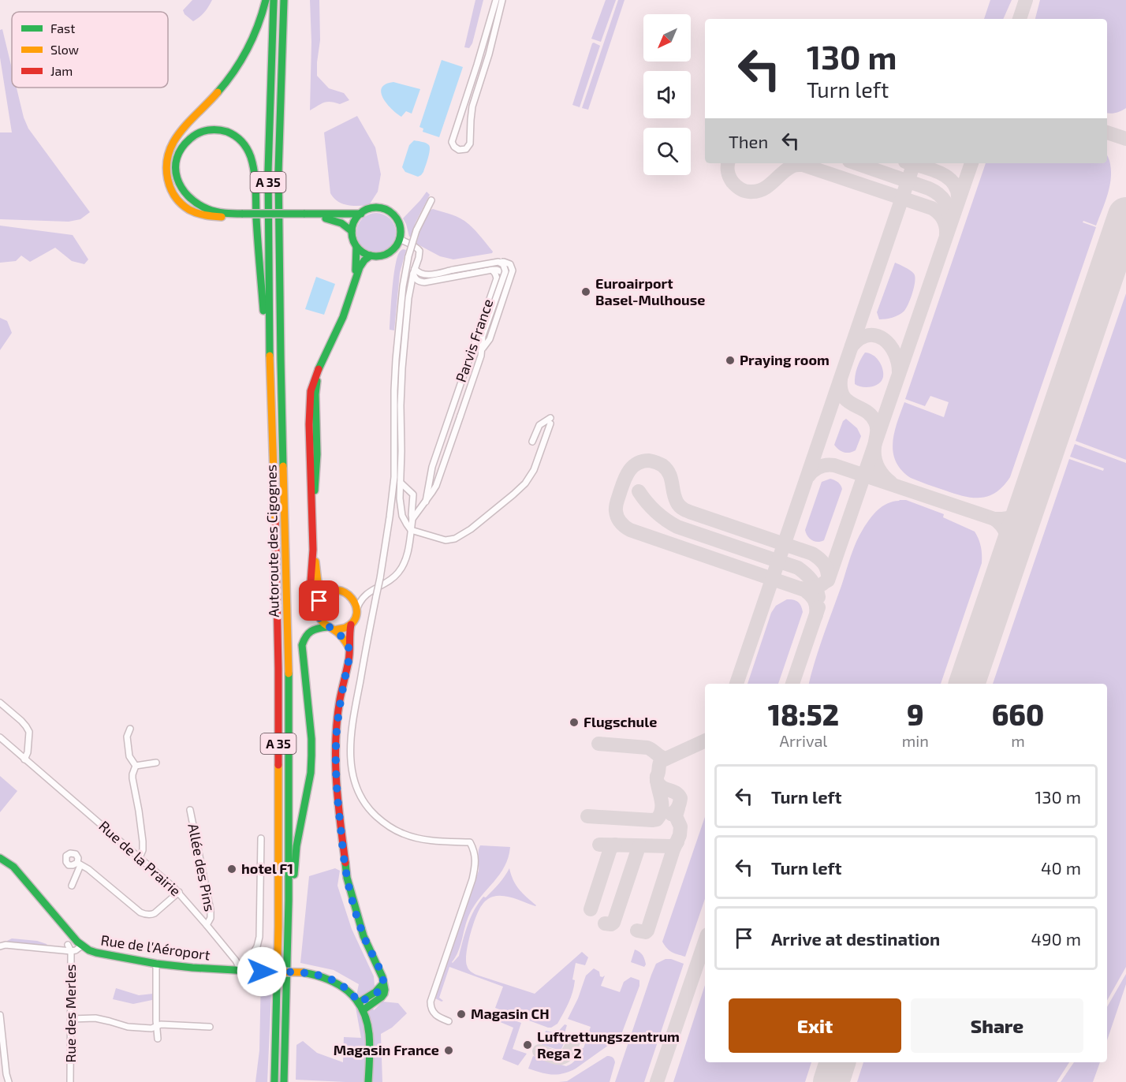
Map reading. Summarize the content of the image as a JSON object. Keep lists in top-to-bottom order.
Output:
{
  "streets": {
    "main road": ["A 35", "Autoroute des Cigognes", "Rue de l'Aéroport"],
    "street": [
      "Parvis France",
      "Rue de la Prairie",
      "Allée des Pins",
      "Rue des Merles"
    ]
  },
  "crossings": [
    ["Rue de la Prairie", "Allée des Pins"],
    ["Rue de la Prairie", "Rue de l'Aéroport"]
  ],
  "places": [
    "Euroairport Basel-Mulhouse",
    "Praying room",
    "Flugschule",
    "hotel F1",
    "Magasin CH",
    "Luftrettungszentrum Rega 2",
    "Magasin France"
  ],
  "legend": ["Fast", "Slow", "Jam"],
  "north": "bottom left",
  "page": {
    "turn": ["130 m", "Turn left"],
    "then": "Then",
    "eta": [
      "18:52",
      "Arrival",
      "9",
      "min",
      "660",
      "m"
    ],
    "list": [
      {
        "name": "Turn left",
        "value": "130 m"
      },
      {
        "name": "Turn left",
        "value": "40 m"
      },
      {
        "name": "Arrive at destination",
        "value": "490 m"
      }
    ],
    "buttons": ["Exit", "Share"]
  }
}
